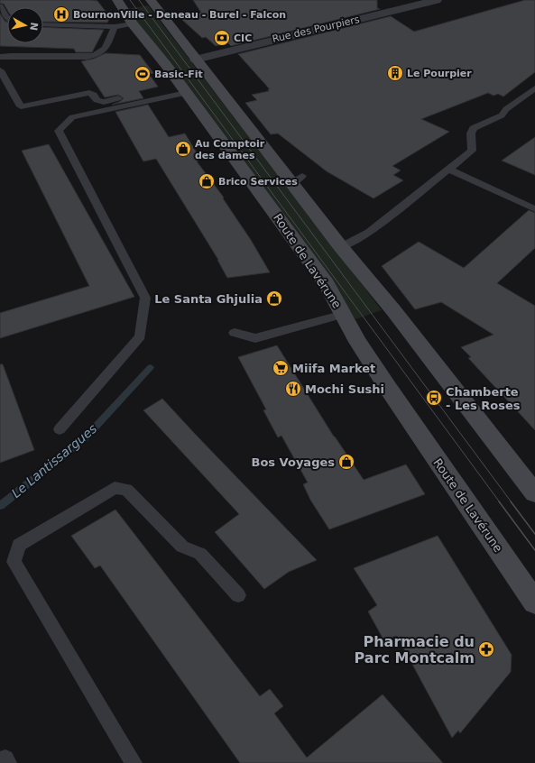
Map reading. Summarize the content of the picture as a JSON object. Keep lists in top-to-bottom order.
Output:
{
  "streets": {
    "street": ["Rue des Pourpiers", "Route de Lavérune"]
  },
  "water": ["Le Lantissargues"],
  "places": {
    "hospital": ["BournonVille - Deneau - Burel - Falcon"],
    "bank": ["CIC"],
    "building": ["Le Pourpier"],
    "sports": ["Basic-Fit"],
    "shop": [
      "Au Comptoir des dames",
      "Brico Services",
      "Le Santa Ghjulia",
      "Bos Voyages"
    ],
    "supermarket": ["Miifa Market"],
    "restaurant": ["Mochi Sushi"],
    "bus stop": ["Chamberte - Les Roses"],
    "pharmacy": ["Pharmacie du Parc Montcalm"]
  },
  "north": "right"
}
